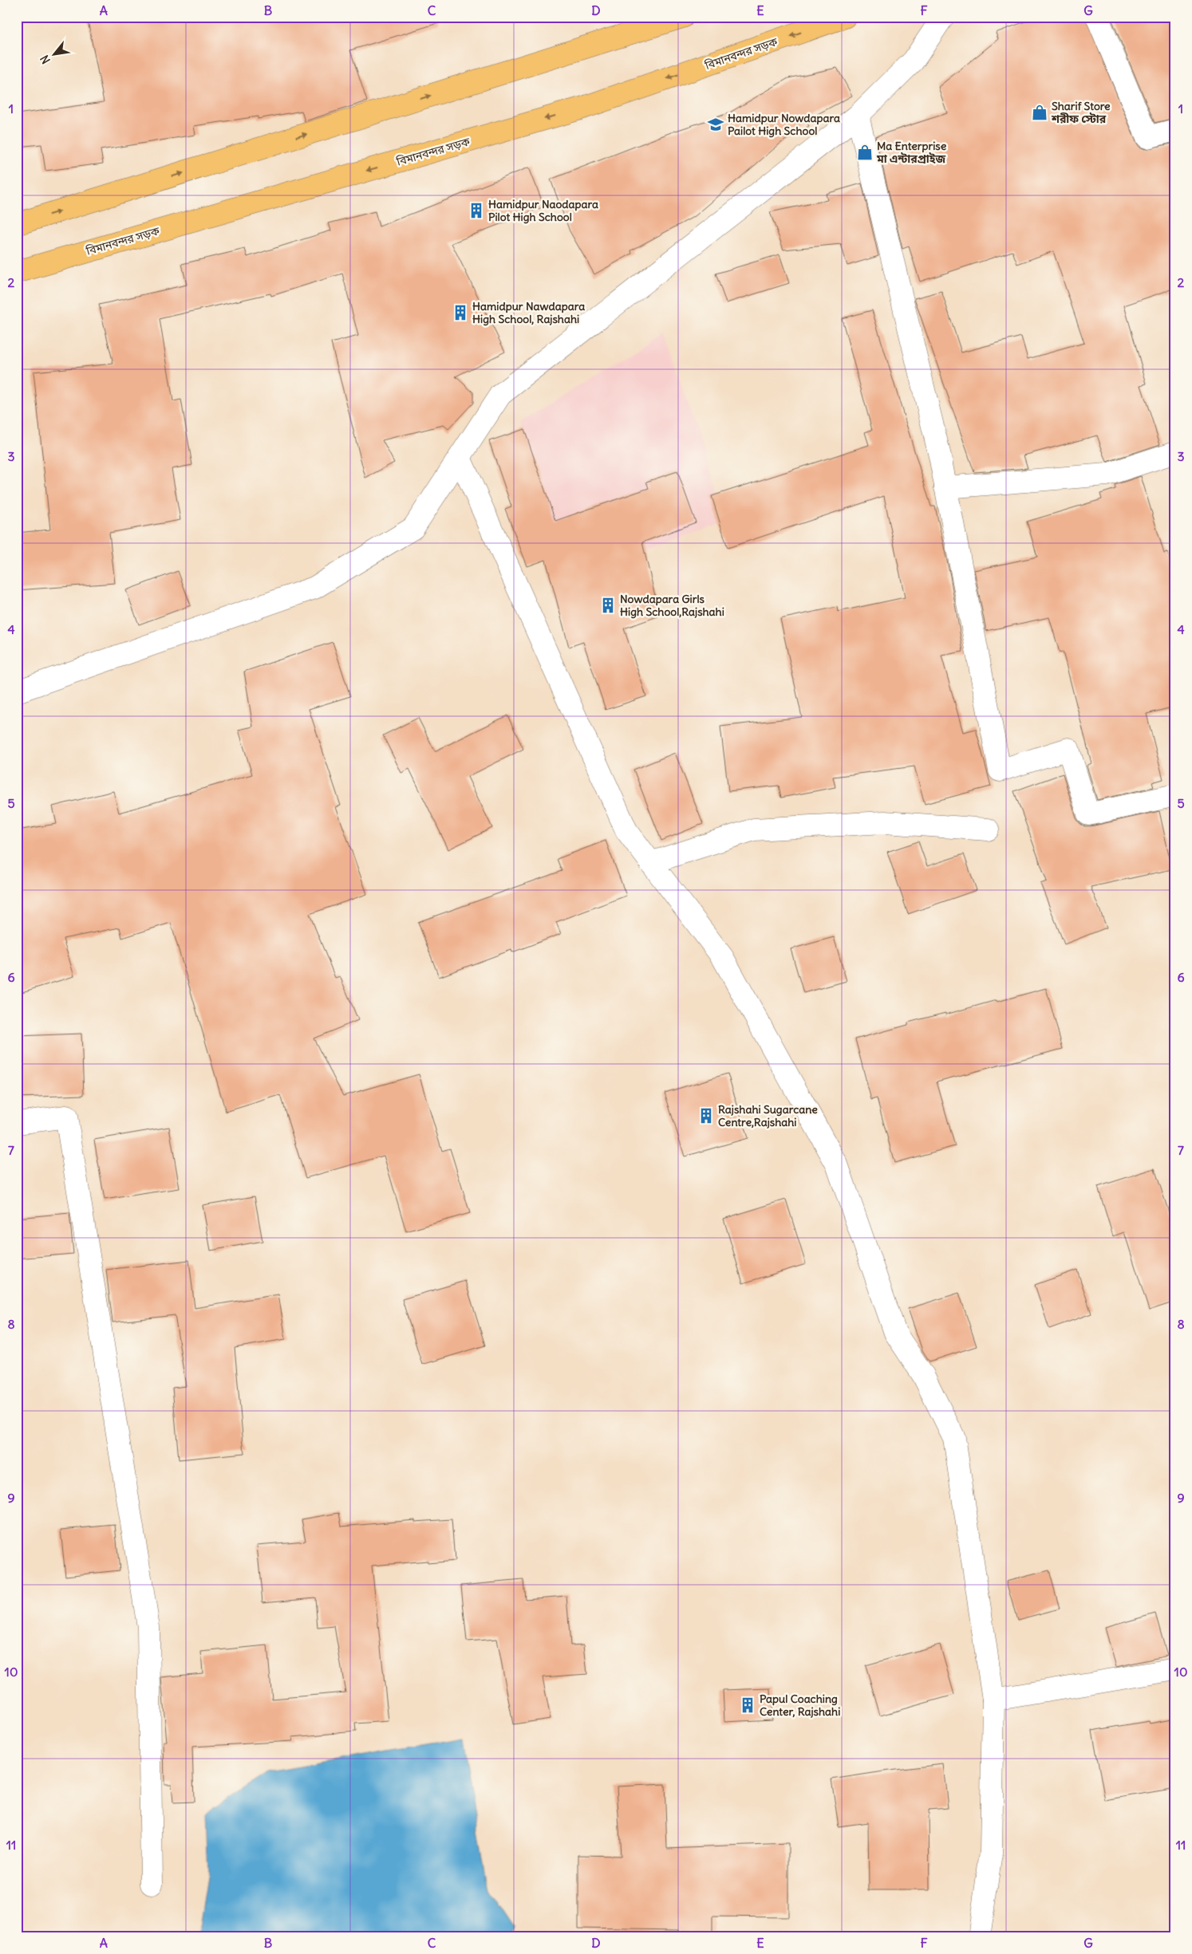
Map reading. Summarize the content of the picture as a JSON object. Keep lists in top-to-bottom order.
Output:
{
  "streets": {
    "main road": ["বিমানবন্দর সড়ক"]
  },
  "places": {
    "shop": ["Sharif Store শরীফ স্টোর", "Ma Enterprise মা এন্টারপ্রাইজ"],
    "school or university": ["Hamidpur Nowdapara Pailot High School"],
    "building": [
      "Hamidpur Naodapara Pilot High School",
      "Hamidpur Nawdapara High School, Rajshahi",
      "Nowdapara Girls High School,Rajshahi",
      "Rajshahi Sugarcane Centre,Rajshahi",
      "Papul Coaching Center, Rajshahi"
    ]
  },
  "north": "bottom left",
  "grid": {
    "columns": [
      "A",
      "B",
      "C",
      "D",
      "E",
      "F",
      "G"
    ],
    "rows": [
      "1",
      "2",
      "3",
      "4",
      "5",
      "6",
      "7",
      "8",
      "9",
      "10",
      "11"
    ]
  }
}
